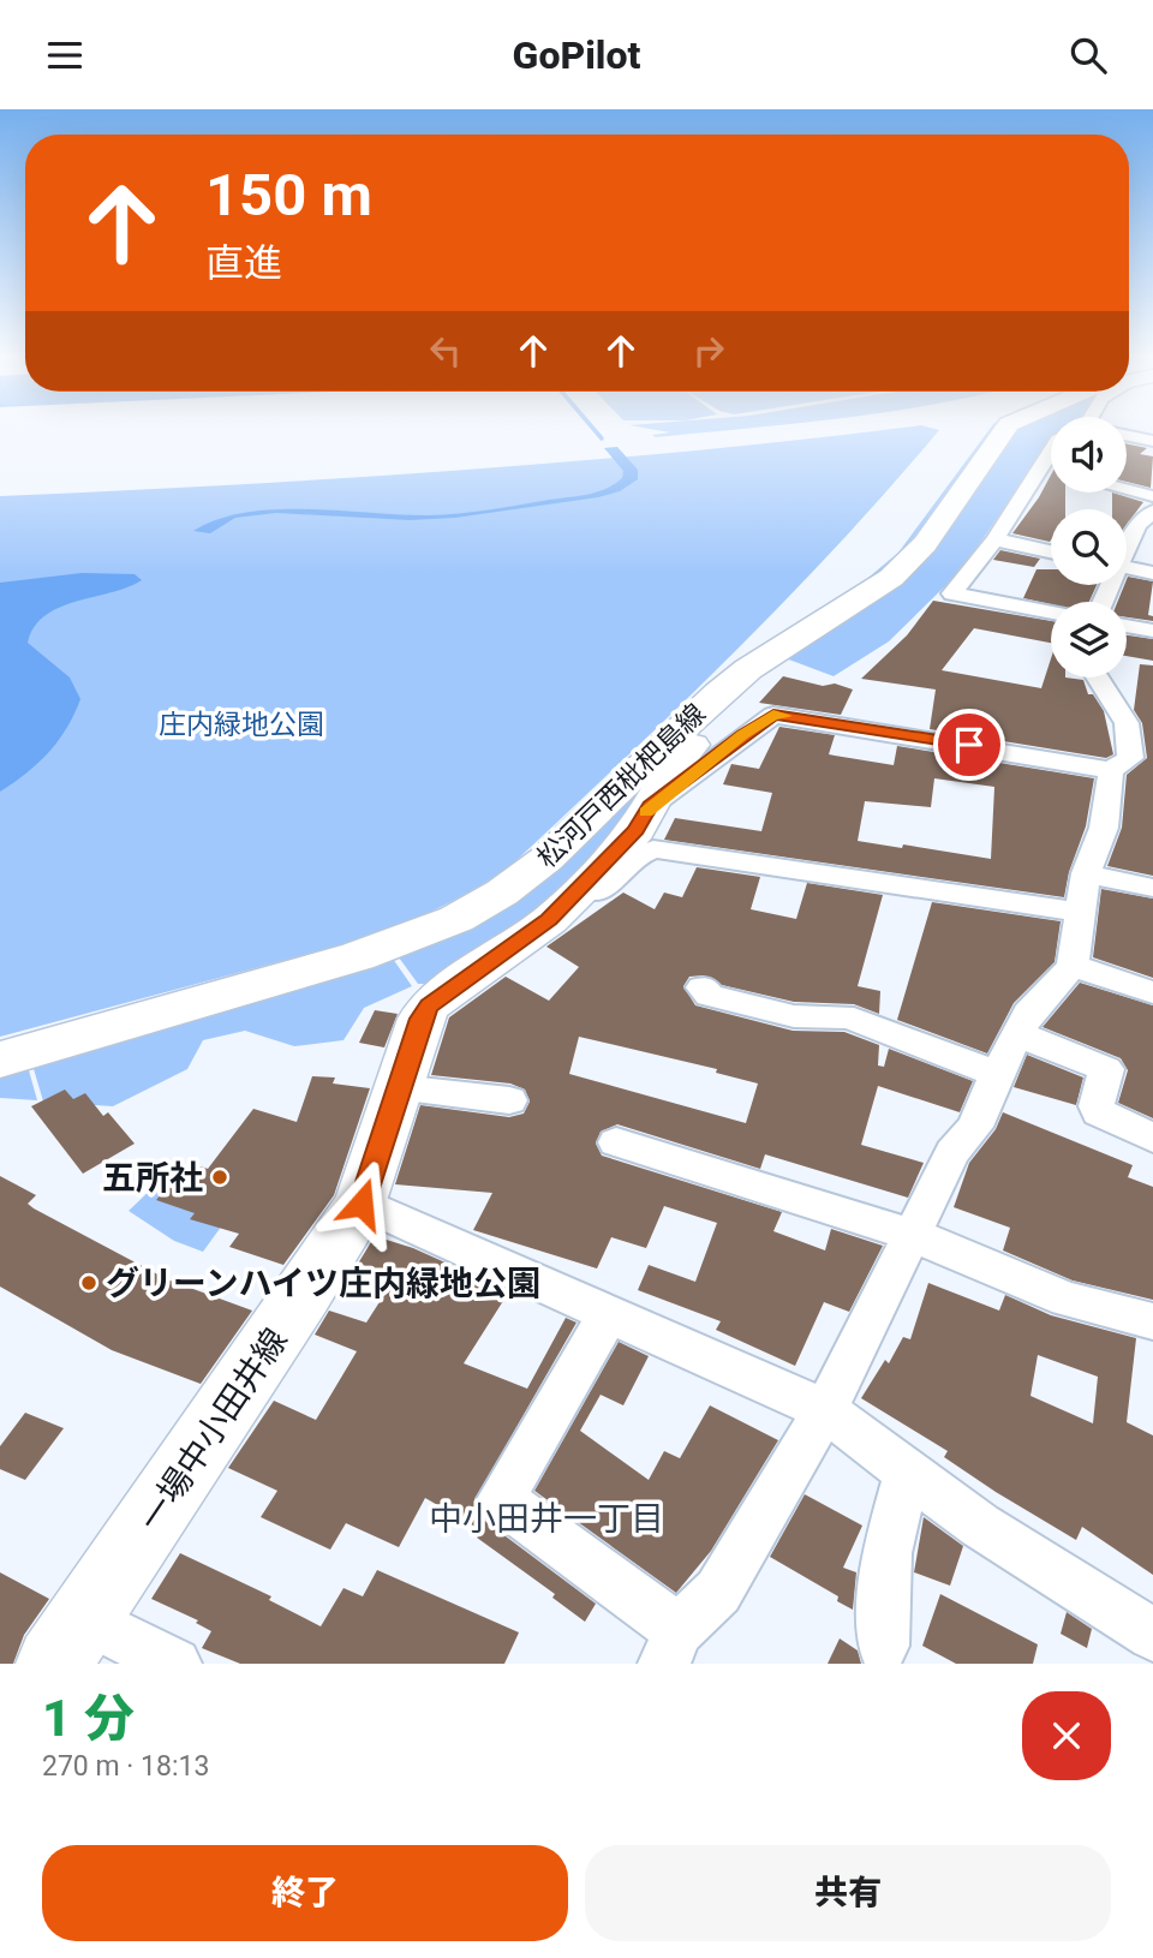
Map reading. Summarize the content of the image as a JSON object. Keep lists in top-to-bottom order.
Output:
{
  "streets": {
    "main road": ["松河戸西枇杷島線", "一場中小田井線"]
  },
  "crossings": [
    ["松河戸西枇杷島線", "一場中小田井線"]
  ],
  "districts": ["中小田井一丁目"],
  "parks": ["庄内緑地公園"],
  "places": ["五所社", "グリーンハイツ庄内緑地公園"],
  "page": {
    "header": "GoPilot",
    "turn": ["150 m", "直進"],
    "heading": ["1 分", "270 m · 18:13"],
    "buttons": ["終了", "共有"]
  }
}
